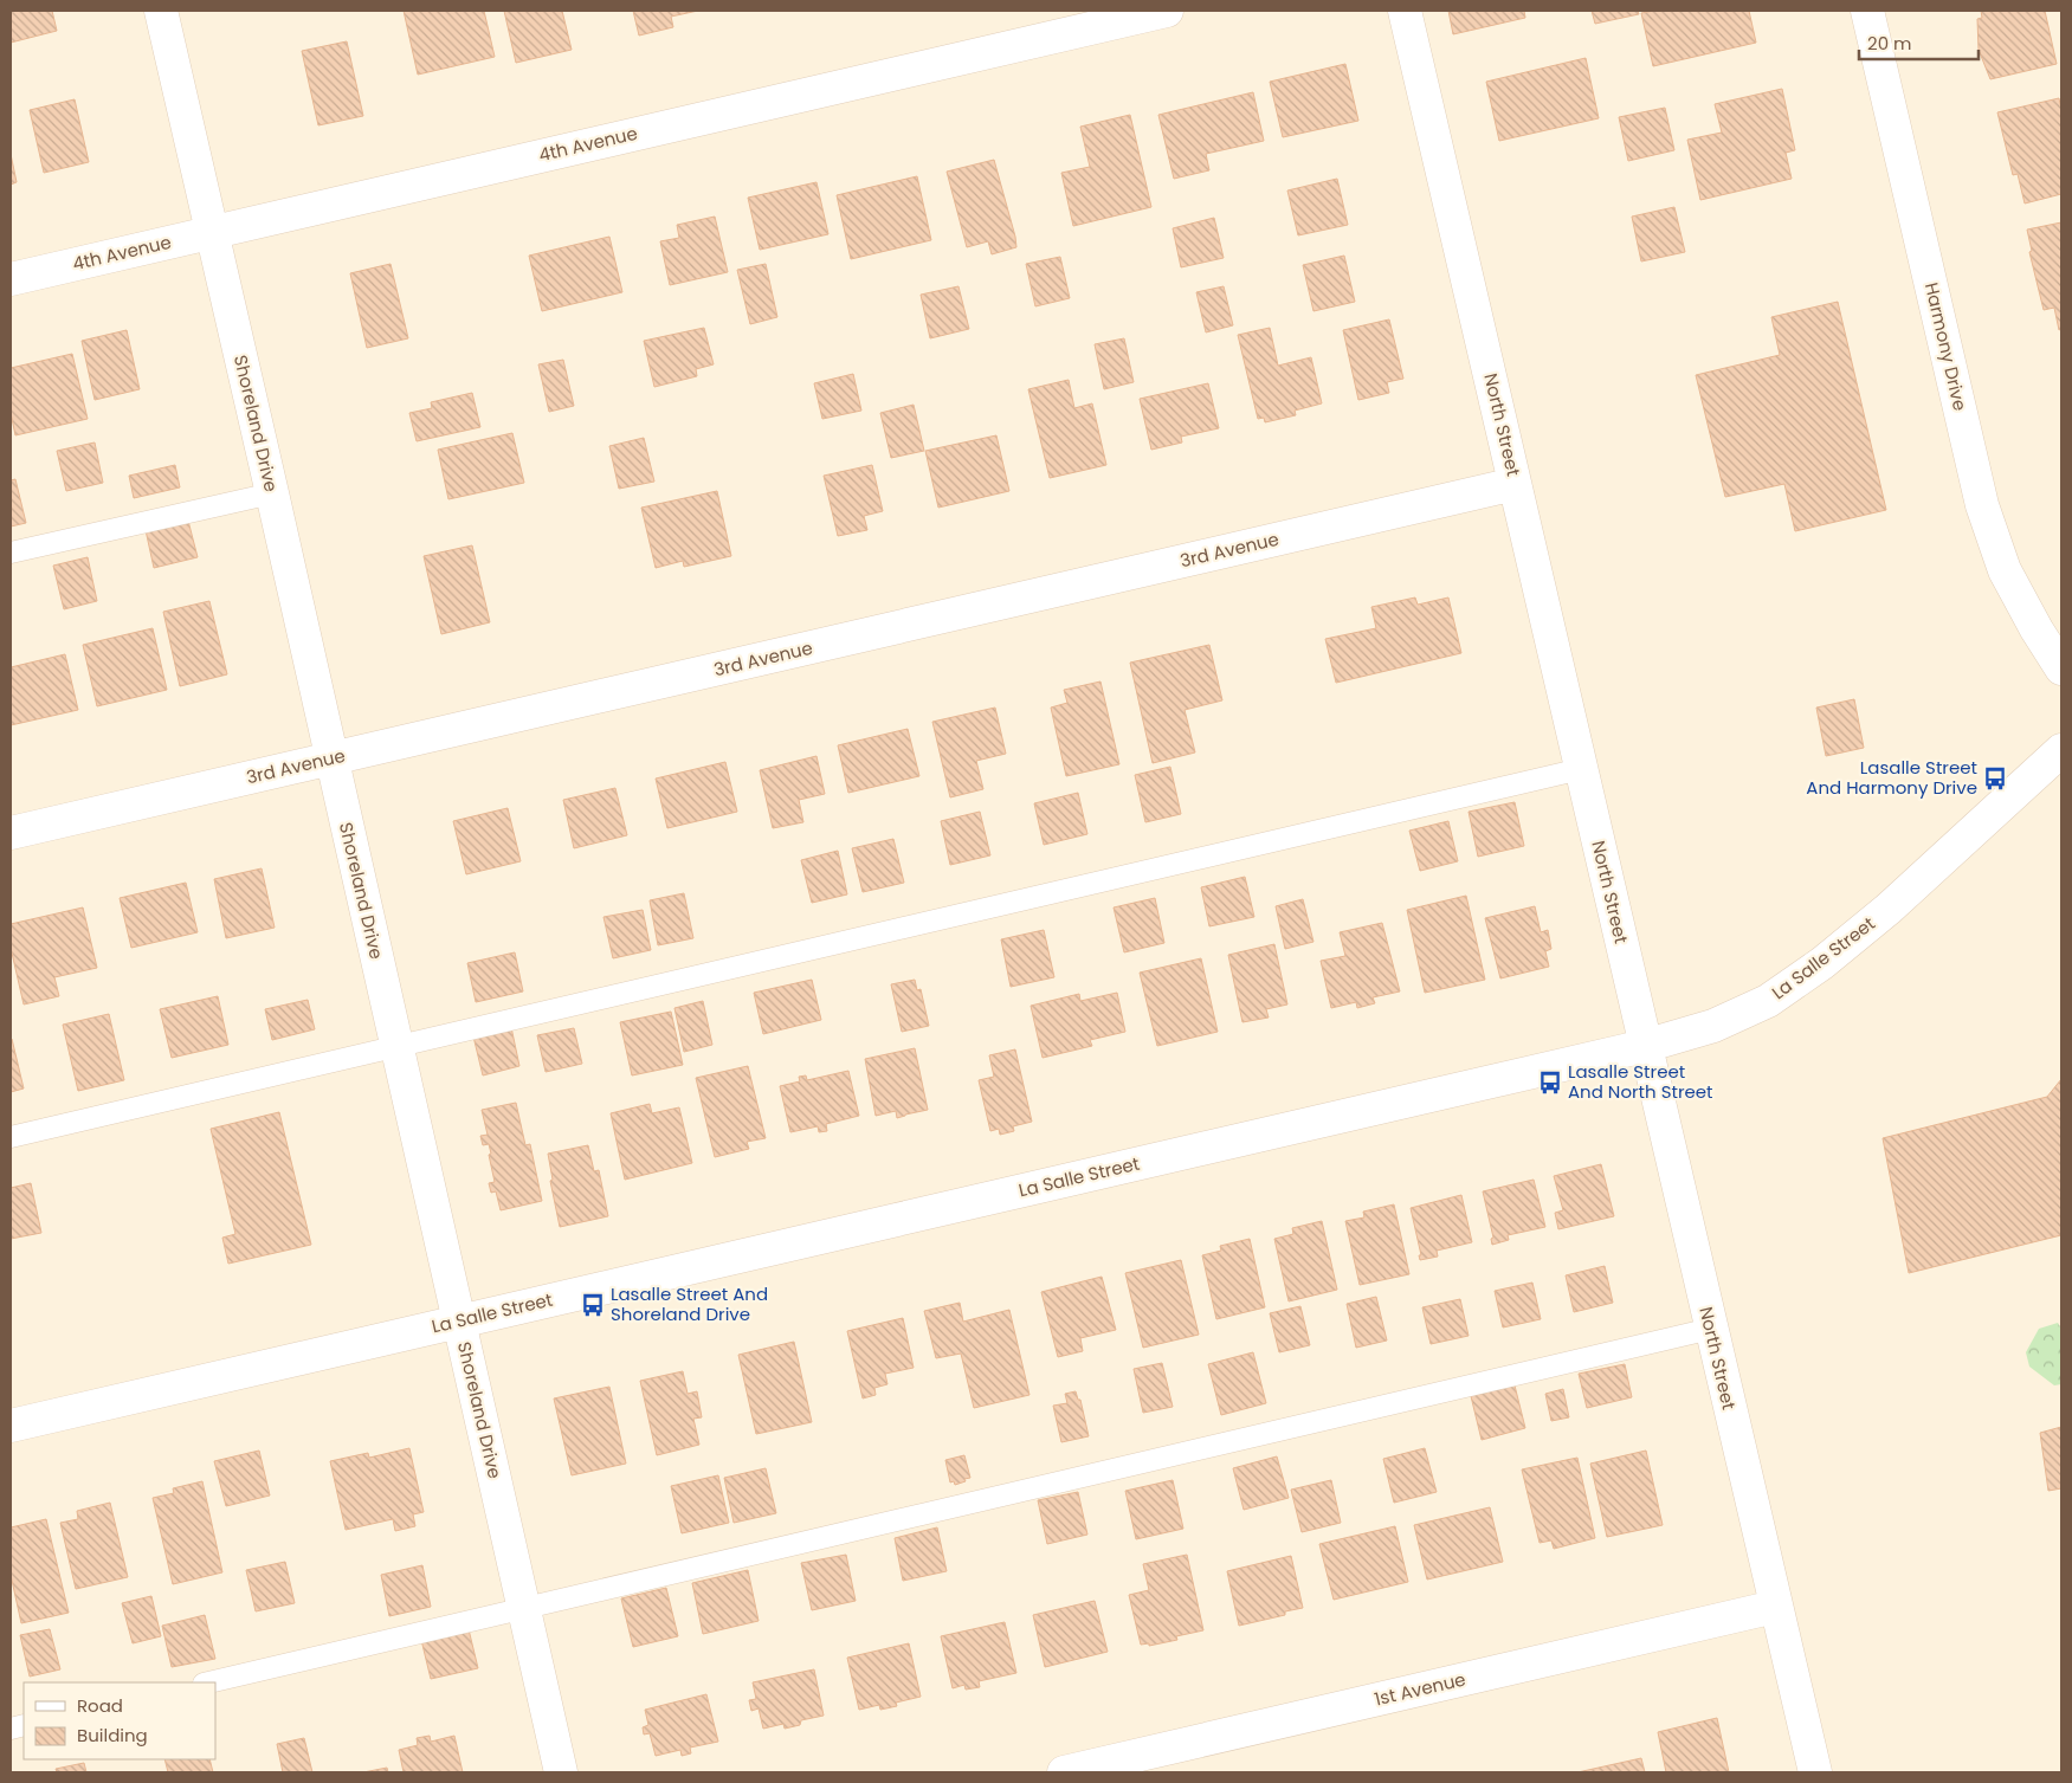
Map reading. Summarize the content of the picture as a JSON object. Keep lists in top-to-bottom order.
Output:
{
  "streets": {
    "street": [
      "4th Avenue",
      "Harmony Drive",
      "Shoreland Drive",
      "North Street",
      "3rd Avenue",
      "La Salle Street",
      "1st Avenue"
    ]
  },
  "crossings": [
    ["4th Avenue", "Shoreland Drive"],
    ["Shoreland Drive", "3rd Avenue"],
    ["Shoreland Drive", "La Salle Street"],
    ["North Street", "3rd Avenue"],
    ["North Street", "La Salle Street"],
    ["North Street", "1st Avenue"]
  ],
  "places": {
    "bus stop": ["Lasalle Street And Harmony Drive", "Lasalle Street And North Street", "Lasalle Street And Shoreland Drive"]
  },
  "legend": ["Road", "Building"],
  "scale_bar": "20 m"
}
